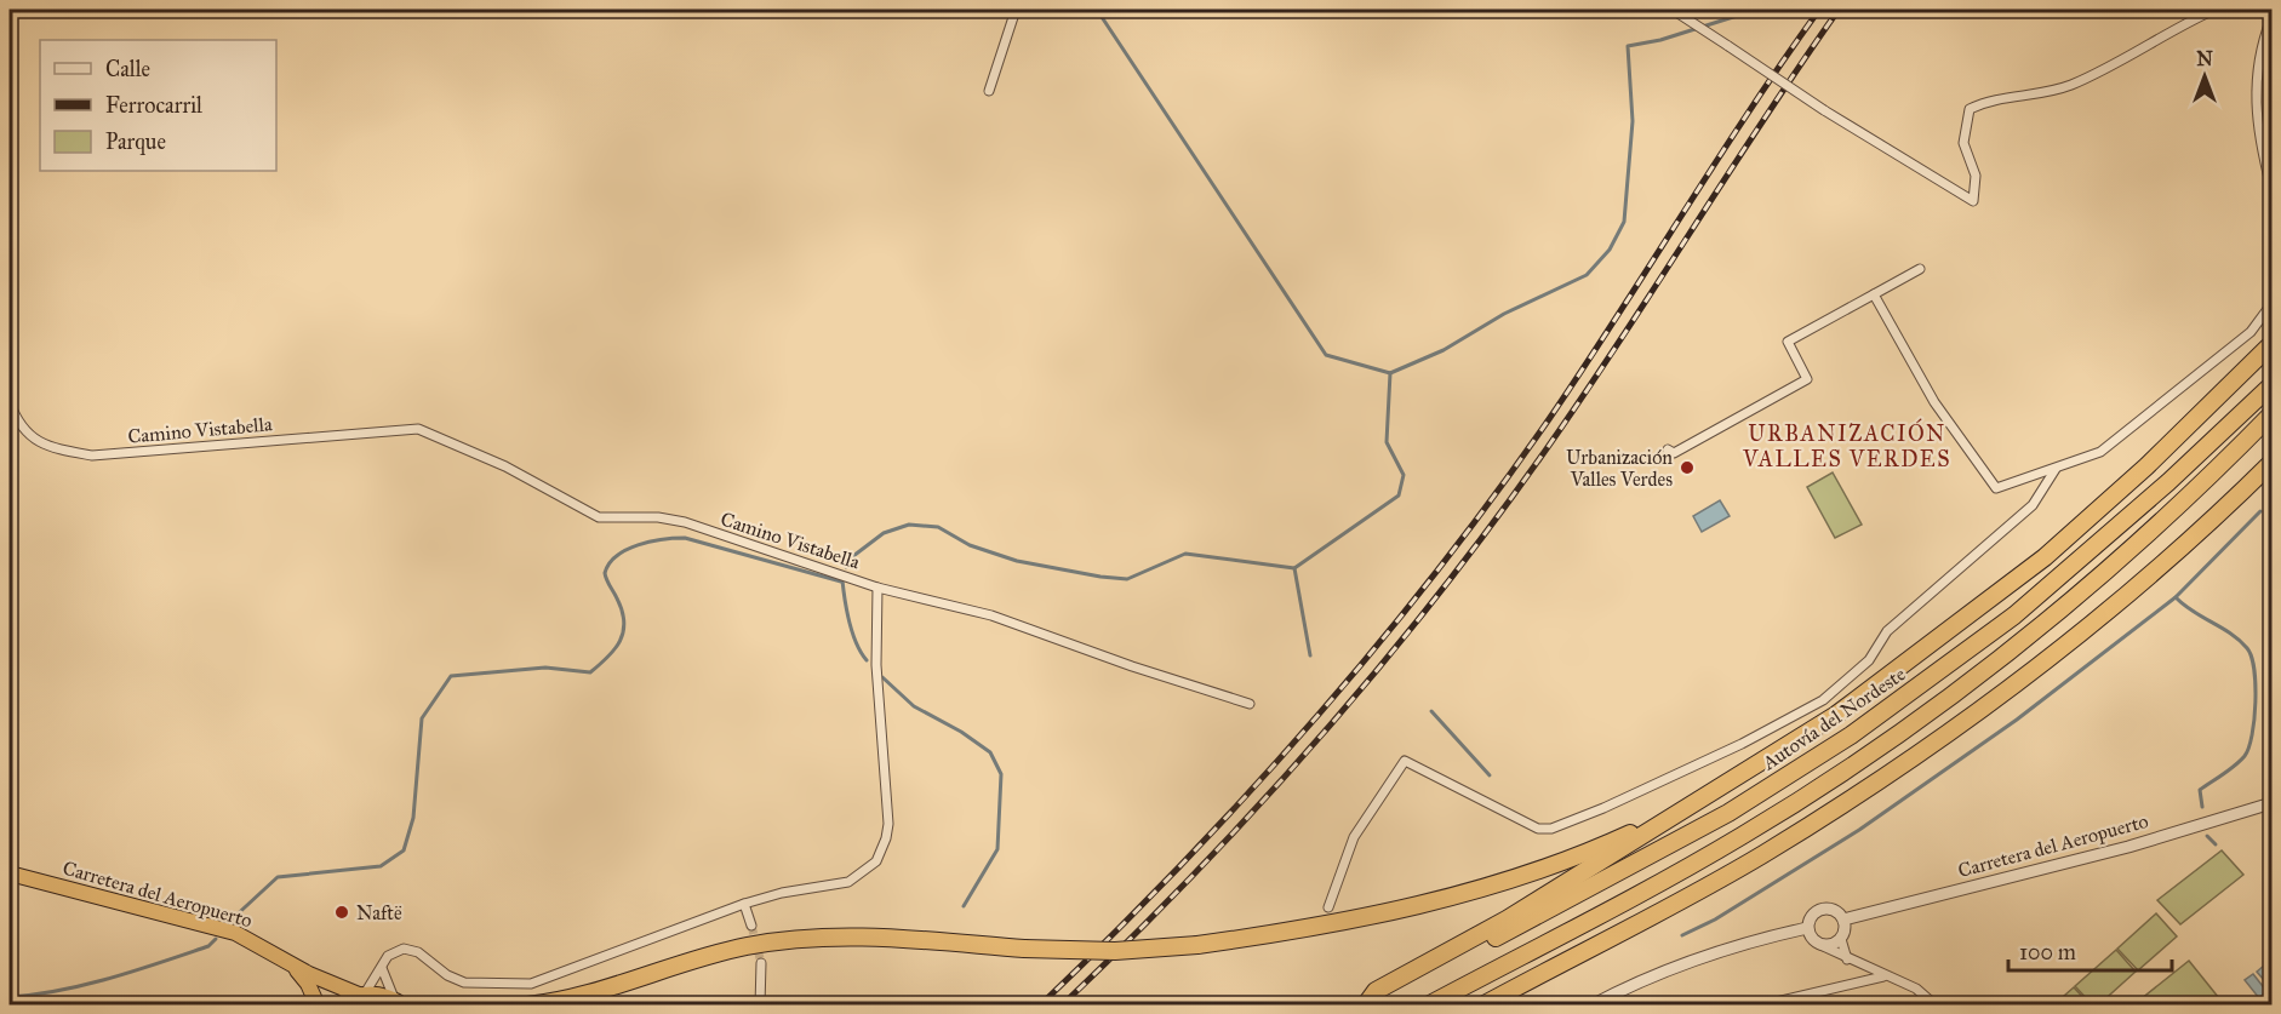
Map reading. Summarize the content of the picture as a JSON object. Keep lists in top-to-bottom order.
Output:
{
  "streets": {
    "highway": ["Autovía del Nordeste", "Carretera del Aeropuerto"],
    "street": ["Camino Vistabella"]
  },
  "crossings": [
    ["Camino Vistabella", "Carretera del Aeropuerto"]
  ],
  "districts": ["URBANIZACIÓN VALLES VERDES"],
  "places": ["Urbanización Valles Verdes", "Naftë"],
  "legend": ["Calle", "Ferrocarril", "Parque"],
  "scale_bar": "100 m",
  "north": "top"
}
